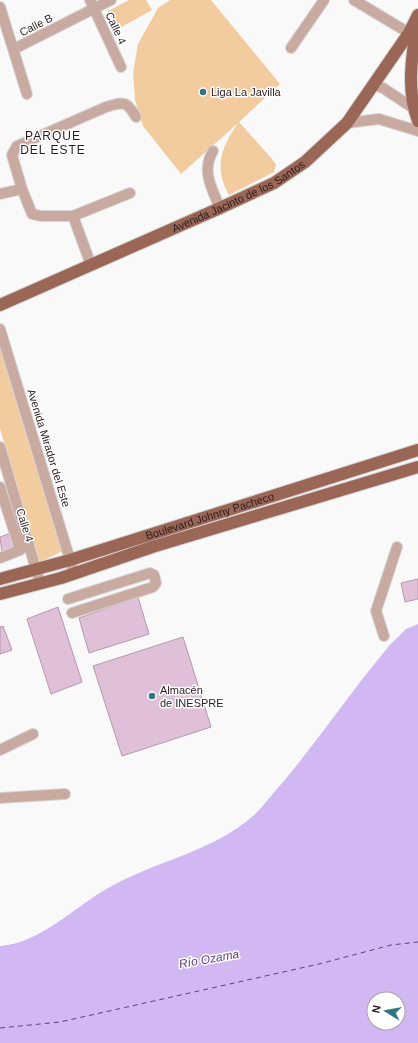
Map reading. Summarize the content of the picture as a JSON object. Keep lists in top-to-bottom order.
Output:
{
  "streets": {
    "main road": ["Avenida Jacinto de los Santos", "Boulevard Johnny Pacheco"],
    "street": ["Calle B", "Calle 4", "Avenida Mirador del Este"]
  },
  "crossings": [
    ["Calle B", "Calle 4"],
    ["Avenida Mirador del Este", "Boulevard Johnny Pacheco"]
  ],
  "districts": ["PARQUE DEL ESTE"],
  "water": ["Río Ozama"],
  "places": ["Liga La Javilla", "Almacén de INESPRE"],
  "north": "left"
}
